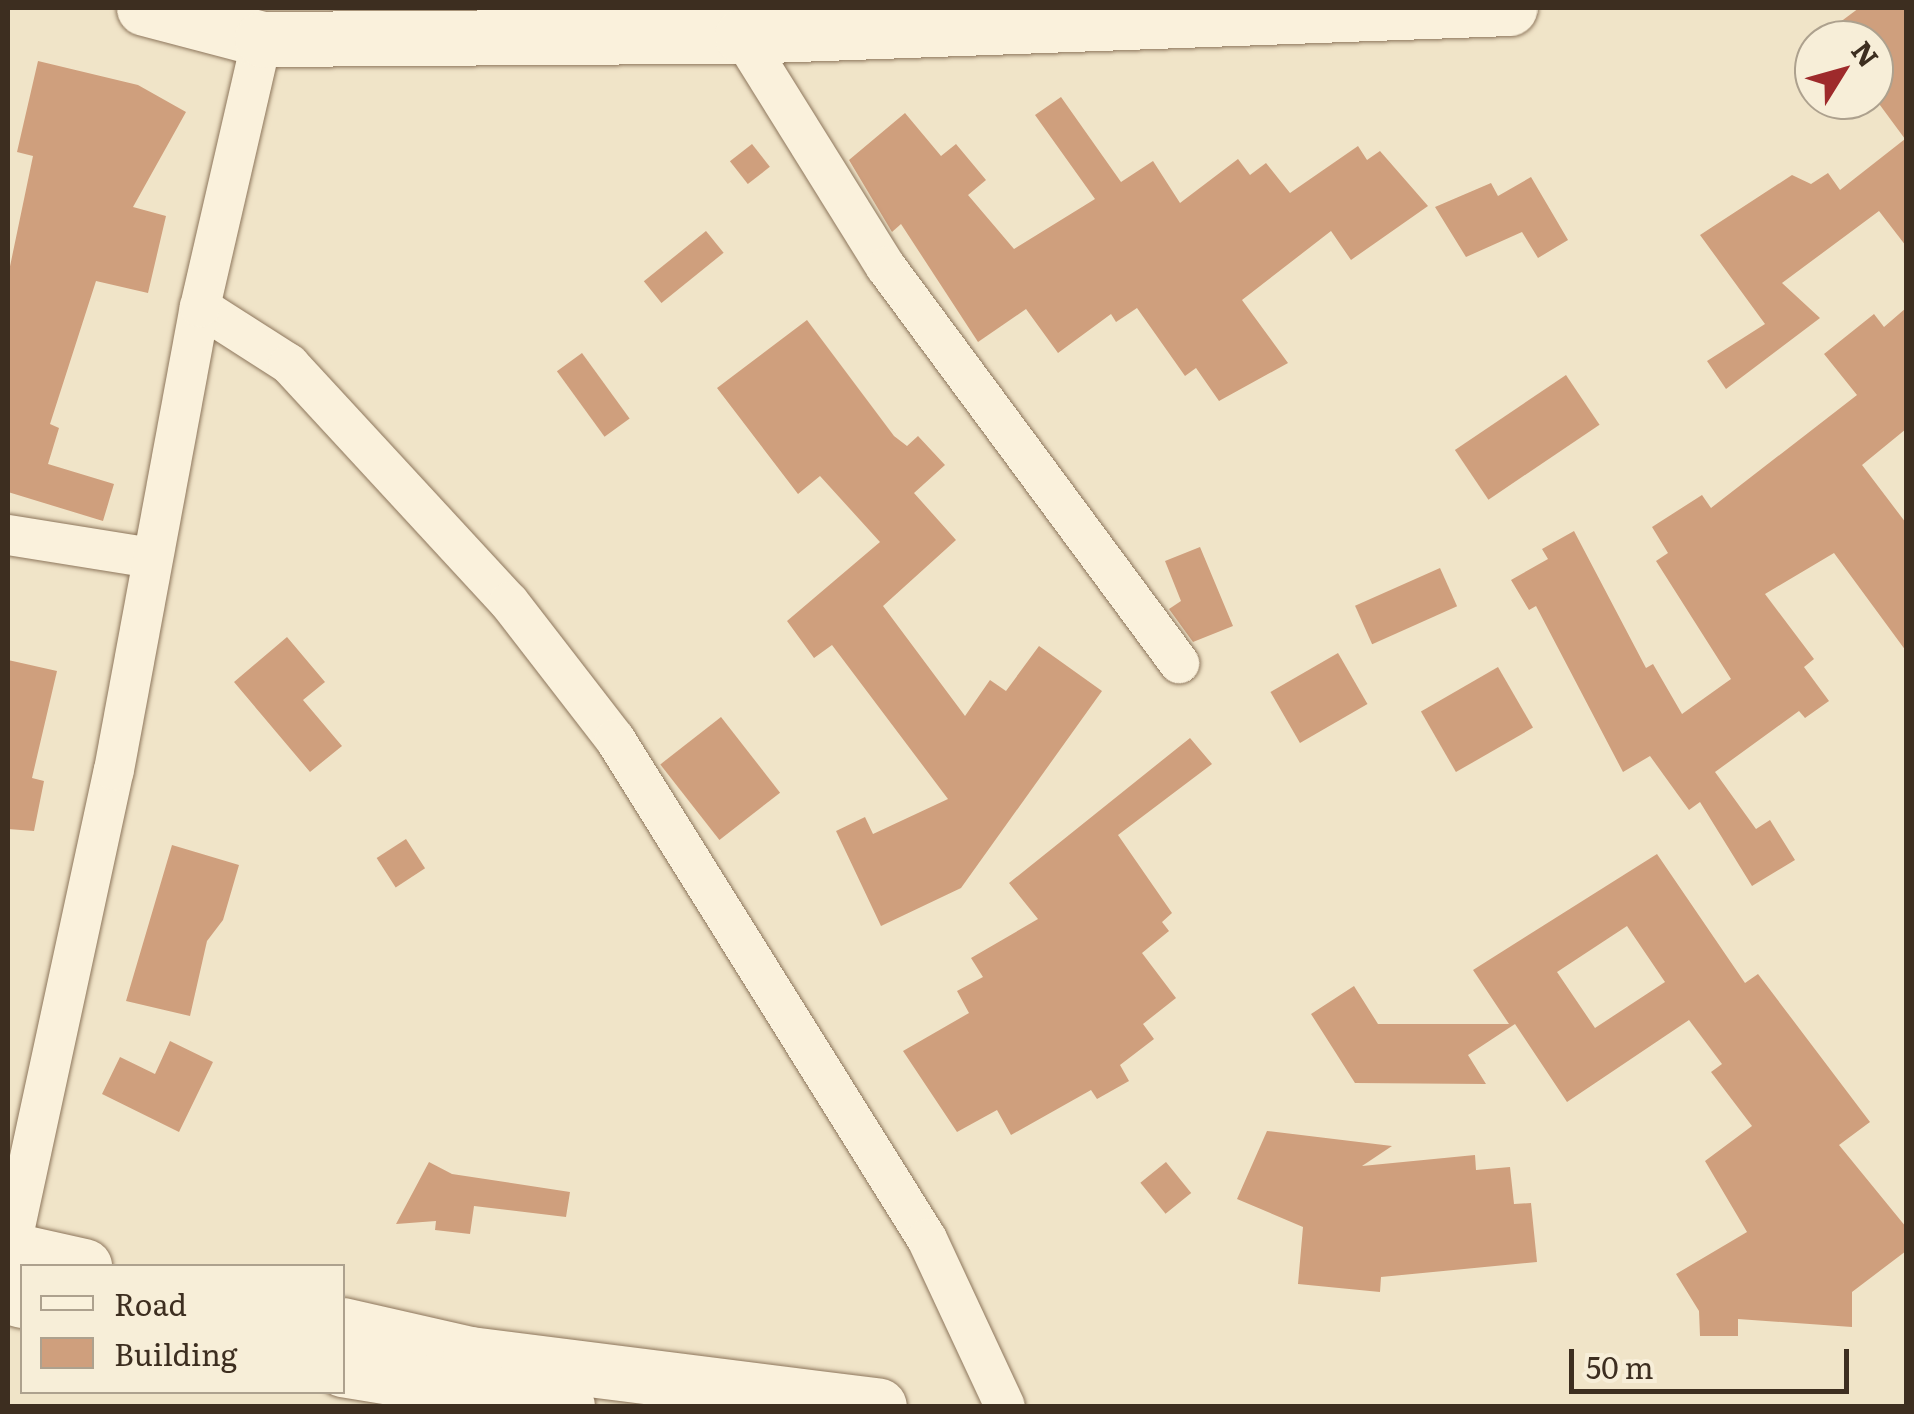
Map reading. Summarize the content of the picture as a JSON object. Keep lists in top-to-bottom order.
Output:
{
  "legend": ["Road", "Building"],
  "scale_bar": "50 m",
  "north": "top right"
}
